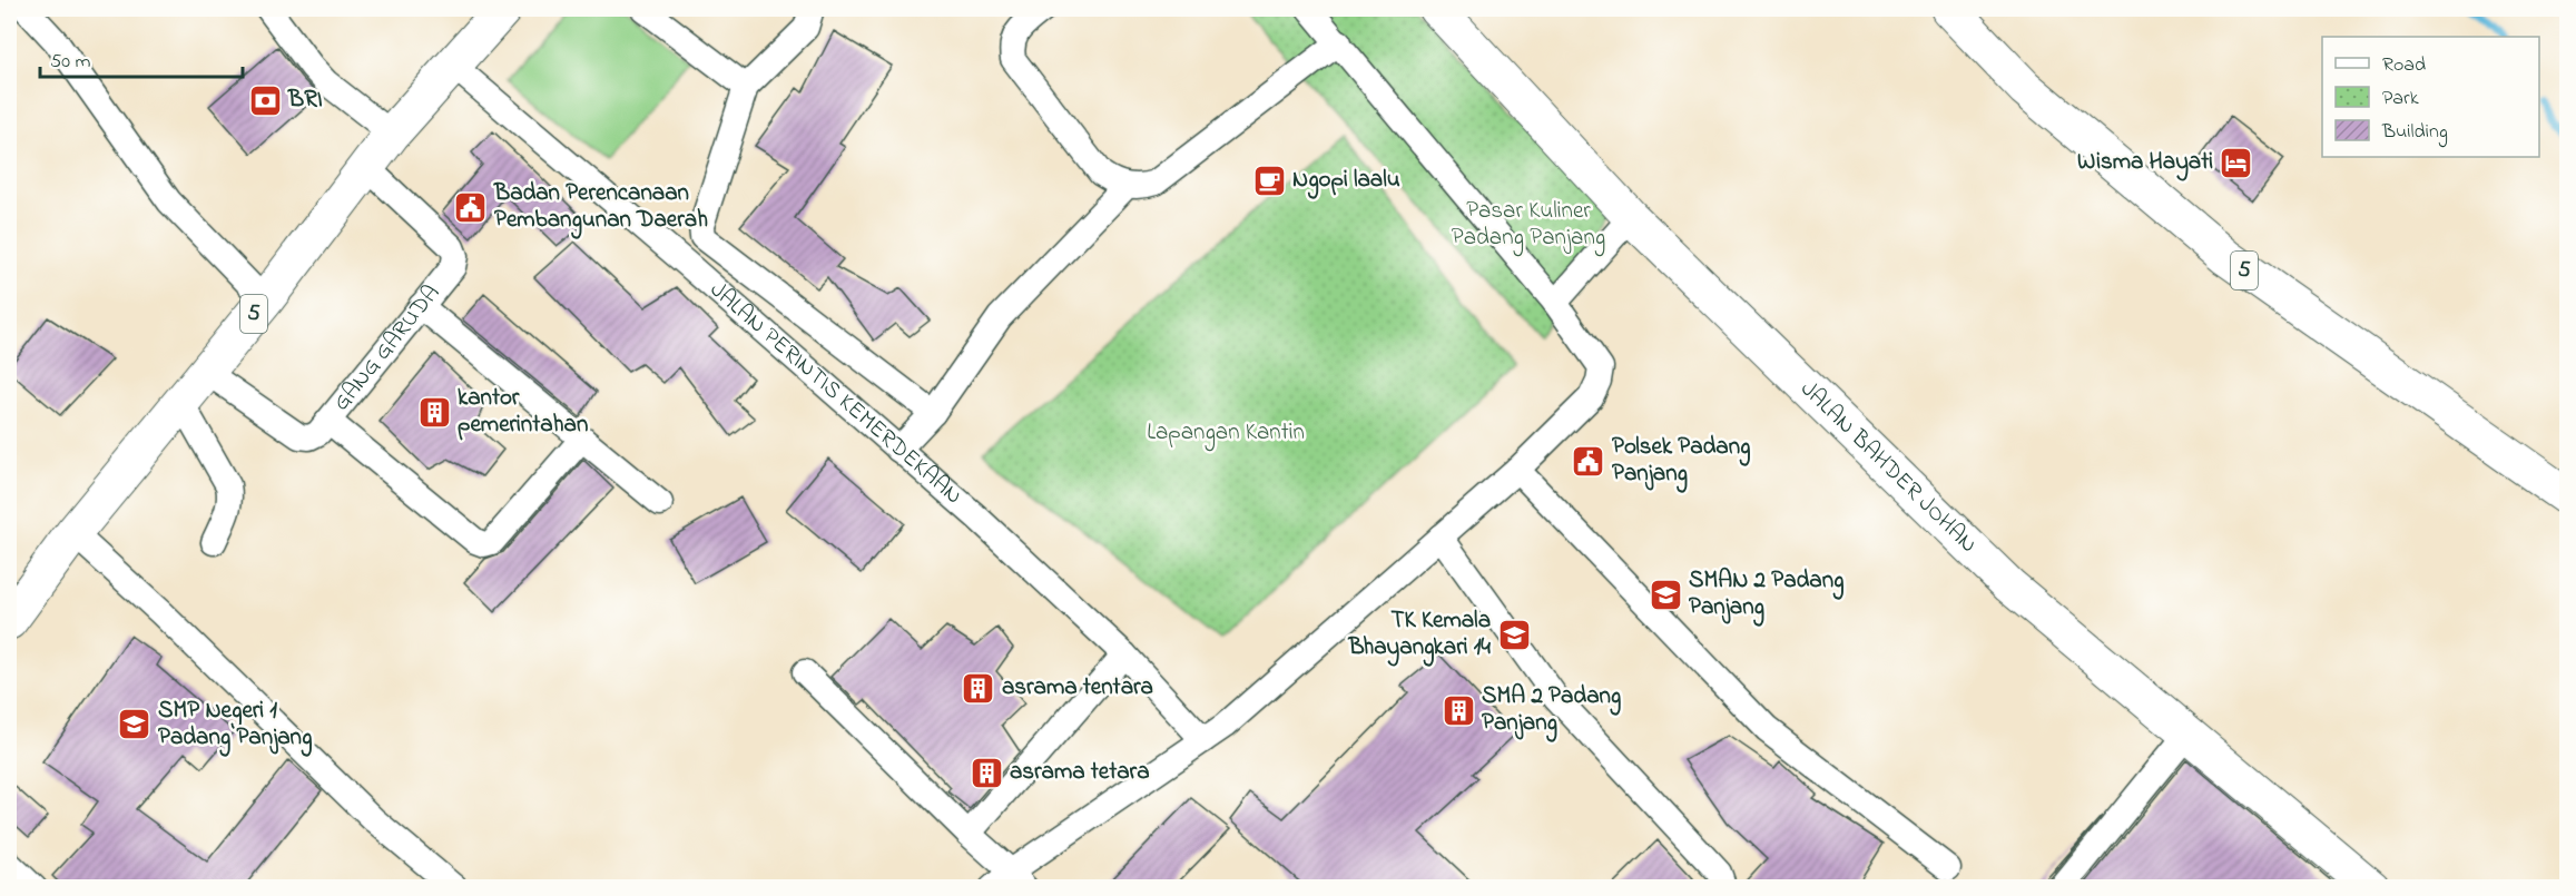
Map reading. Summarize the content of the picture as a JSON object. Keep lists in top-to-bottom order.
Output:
{
  "streets": {
    "highway": ["5"],
    "main road": ["JALAN BAHDER JOHAN"],
    "street": ["GANG GARUDA", "JALAN PERINTIS KEMERDEKAAN"]
  },
  "crossings": [
    ["5", "GANG GARUDA"],
    ["5", "JALAN PERINTIS KEMERDEKAAN"]
  ],
  "parks": ["Pasar Kuliner Padang Panjang", "Lapangan Kantin"],
  "places": {
    "bank": ["BRI"],
    "hotel": ["Wisma Hayati"],
    "cafe": ["Ngopi laalu"],
    "public building": ["Badan Perencanaan Pembangunan Daerah", "Polsek Padang Panjang"],
    "building": [
      "kantor pemerintahan",
      "asrama tentara",
      "SMA 2 Padang Panjang",
      "asrama tetara"
    ],
    "school or university": ["SMAN 2 Padang Panjang", "TK Kemala Bhayangkari 14", "SMP Negeri 1 Padang Panjang"]
  },
  "legend": ["Road", "Park", "Building"],
  "scale_bar": "50 m"
}
